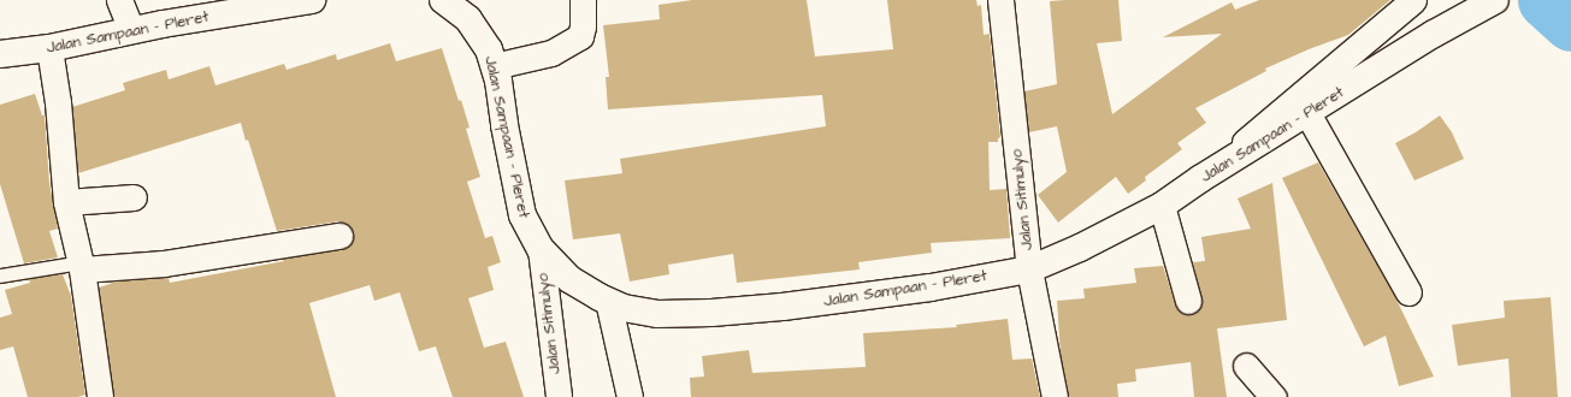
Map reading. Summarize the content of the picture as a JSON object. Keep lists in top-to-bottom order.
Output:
{
  "streets": {
    "main road": ["Jalan Sampaan - Pleret"],
    "street": ["Jalan Sitimulyo"]
  },
  "crossings": [
    ["Jalan Sampaan - Pleret", "Jalan Sitimulyo"]
  ]
}
